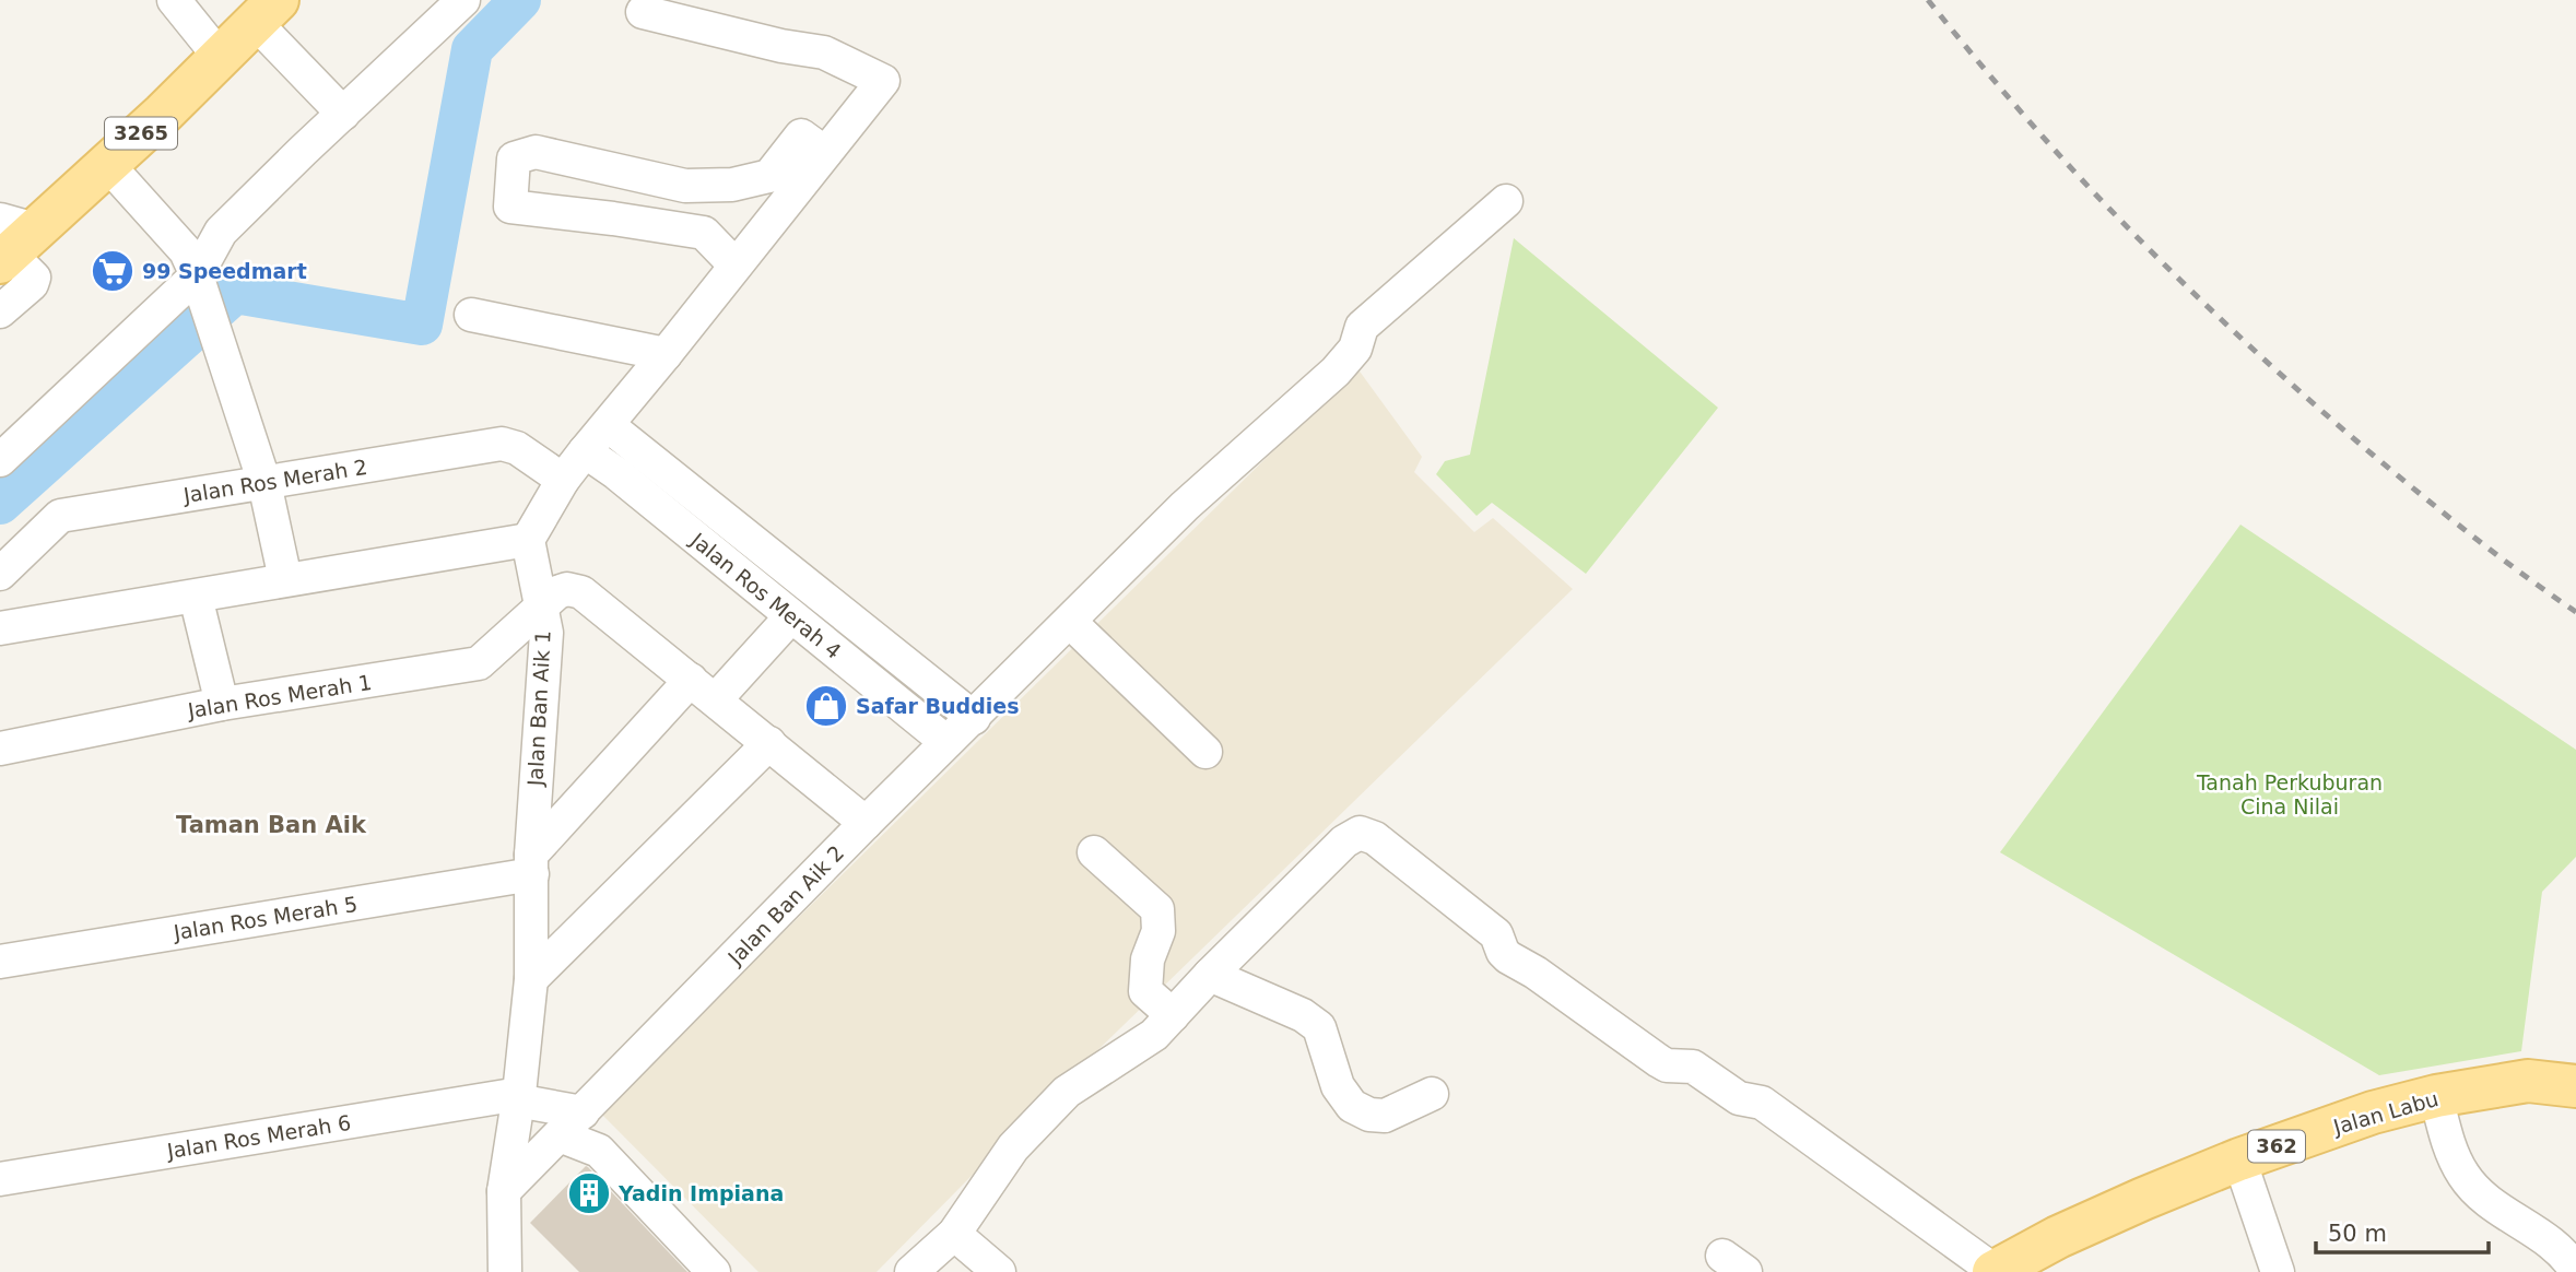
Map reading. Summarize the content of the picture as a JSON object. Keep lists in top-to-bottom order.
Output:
{
  "streets": {
    "main road": ["3265", "Jalan Labu", "362"],
    "street": [
      "Jalan Ros Merah 2",
      "Jalan Ros Merah 4",
      "Jalan Ros Merah 1",
      "Jalan Ban Aik 1",
      "Jalan Ban Aik 2",
      "Jalan Ros Merah 5",
      "Jalan Ros Merah 6"
    ]
  },
  "crossings": [
    ["Jalan Ros Merah 4", "Jalan Ban Aik 2"],
    ["Jalan Ros Merah 1", "Jalan Ban Aik 1"],
    ["Jalan Ros Merah 1", "Jalan Ban Aik 2"],
    ["Jalan Ban Aik 1", "Jalan Ban Aik 2"],
    ["Jalan Ban Aik 1", "Jalan Ros Merah 5"],
    ["Jalan Ban Aik 1", "Jalan Ros Merah 6"],
    ["Jalan Ban Aik 2", "Jalan Ros Merah 6"]
  ],
  "districts": ["Taman Ban Aik"],
  "parks": ["Tanah Perkuburan Cina Nilai"],
  "places": {
    "supermarket": ["99 Speedmart"],
    "shop": ["Safar Buddies"],
    "building": ["Yadin Impiana"]
  },
  "scale_bar": "50 m"
}
